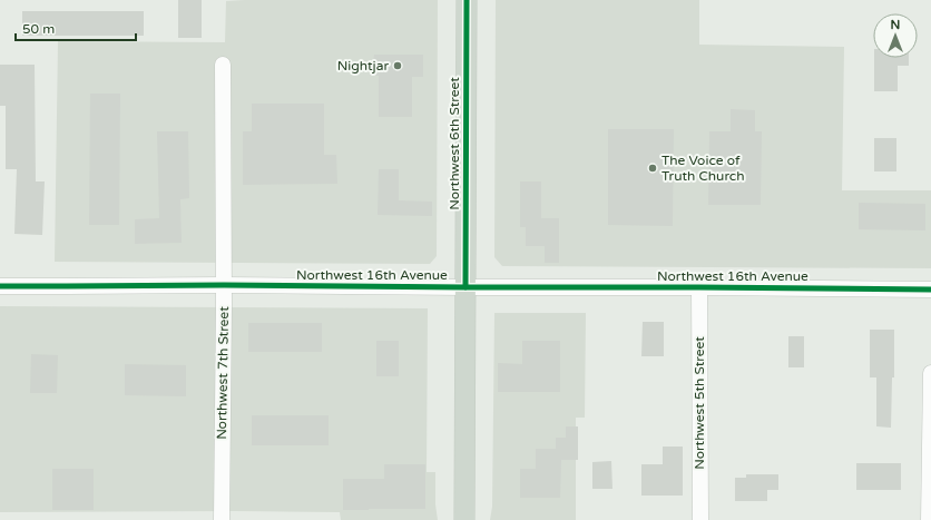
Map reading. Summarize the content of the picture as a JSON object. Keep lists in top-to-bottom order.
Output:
{
  "streets": {
    "main road": ["Northwest 6th Street"],
    "street": ["Northwest 16th Avenue", "Northwest 7th Street", "Northwest 5th Street"]
  },
  "crossings": [
    ["Northwest 6th Street", "Northwest 16th Avenue"],
    ["Northwest 16th Avenue", "Northwest 7th Street"],
    ["Northwest 16th Avenue", "Northwest 5th Street"]
  ],
  "places": ["Nightjar", "The Voice of Truth Church"],
  "scale_bar": "50 m",
  "north": "top"
}
